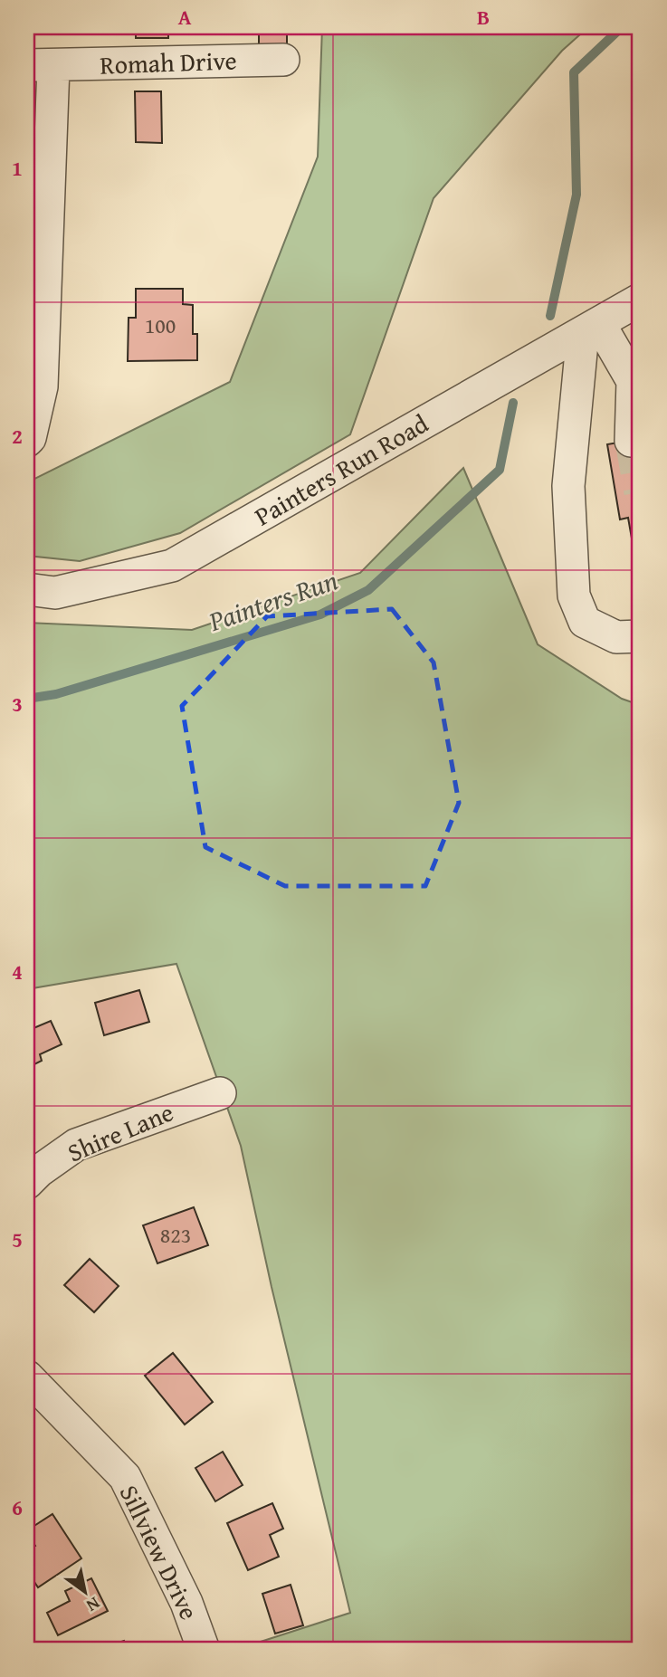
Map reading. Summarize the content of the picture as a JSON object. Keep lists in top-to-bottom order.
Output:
{
  "streets": {
    "street": [
      "Romah Drive",
      "Painters Run Road",
      "Shire Lane",
      "Sillview Drive"
    ]
  },
  "water": ["Painters Run"],
  "house_numbers": ["100", "823"],
  "north": "bottom right",
  "grid": {
    "columns": ["A", "B"],
    "rows": [
      "1",
      "2",
      "3",
      "4",
      "5",
      "6"
    ]
  }
}
